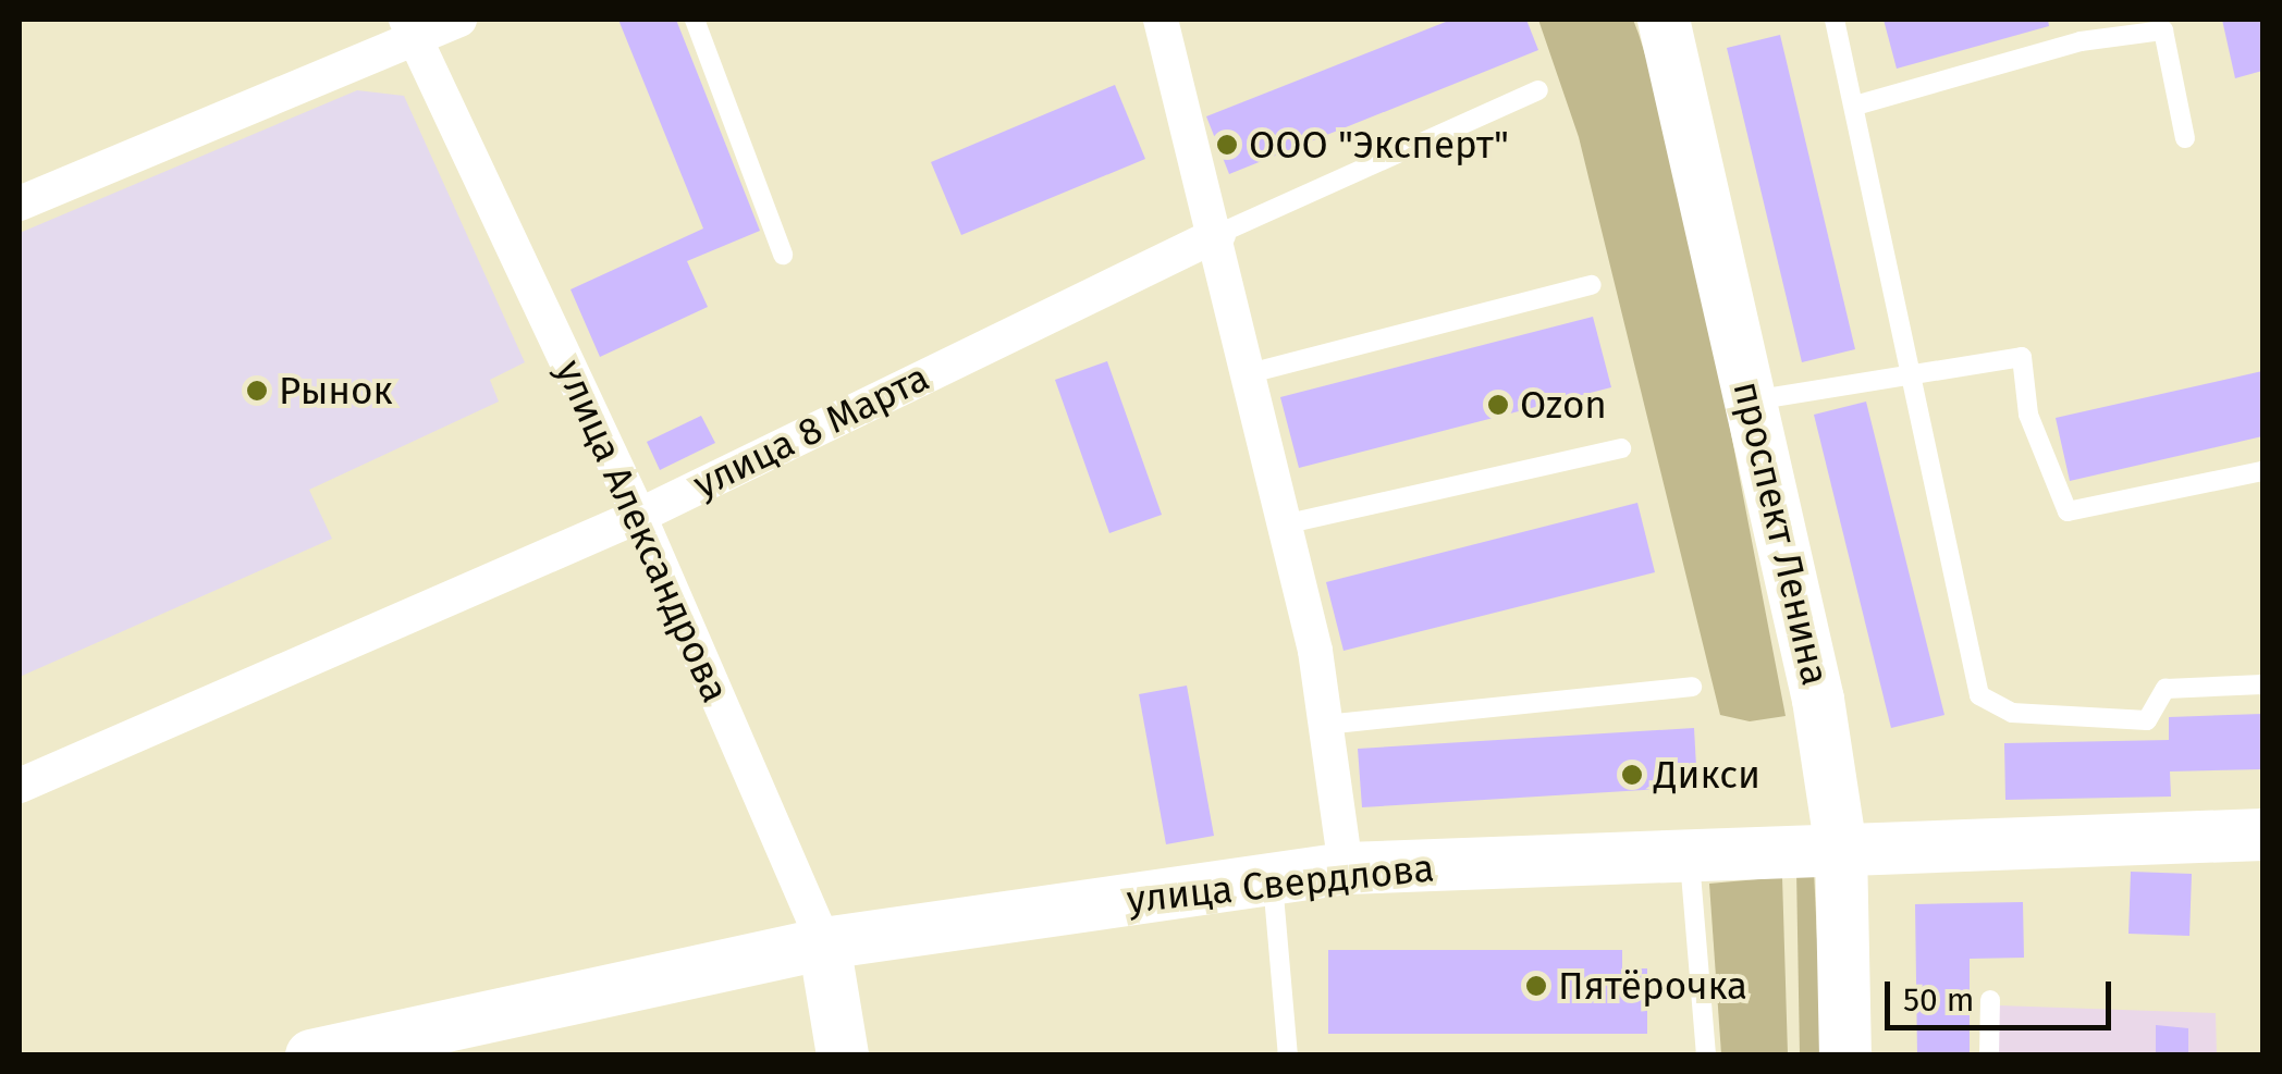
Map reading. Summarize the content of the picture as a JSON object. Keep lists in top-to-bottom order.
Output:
{
  "streets": {
    "main road": ["улица Александрова", "проспект Ленина", "улица Свердлова"],
    "street": ["улица 8 Марта"]
  },
  "crossings": [
    ["улица 8 Марта", "улица Александрова"],
    ["улица Александрова", "улица Свердлова"],
    ["проспект Ленина", "улица Свердлова"]
  ],
  "places": [
    "ООО \"Эксперт\"",
    "Рынок",
    "Ozon",
    "Дикси",
    "Пятёрочка"
  ],
  "scale_bar": "50 m"
}
